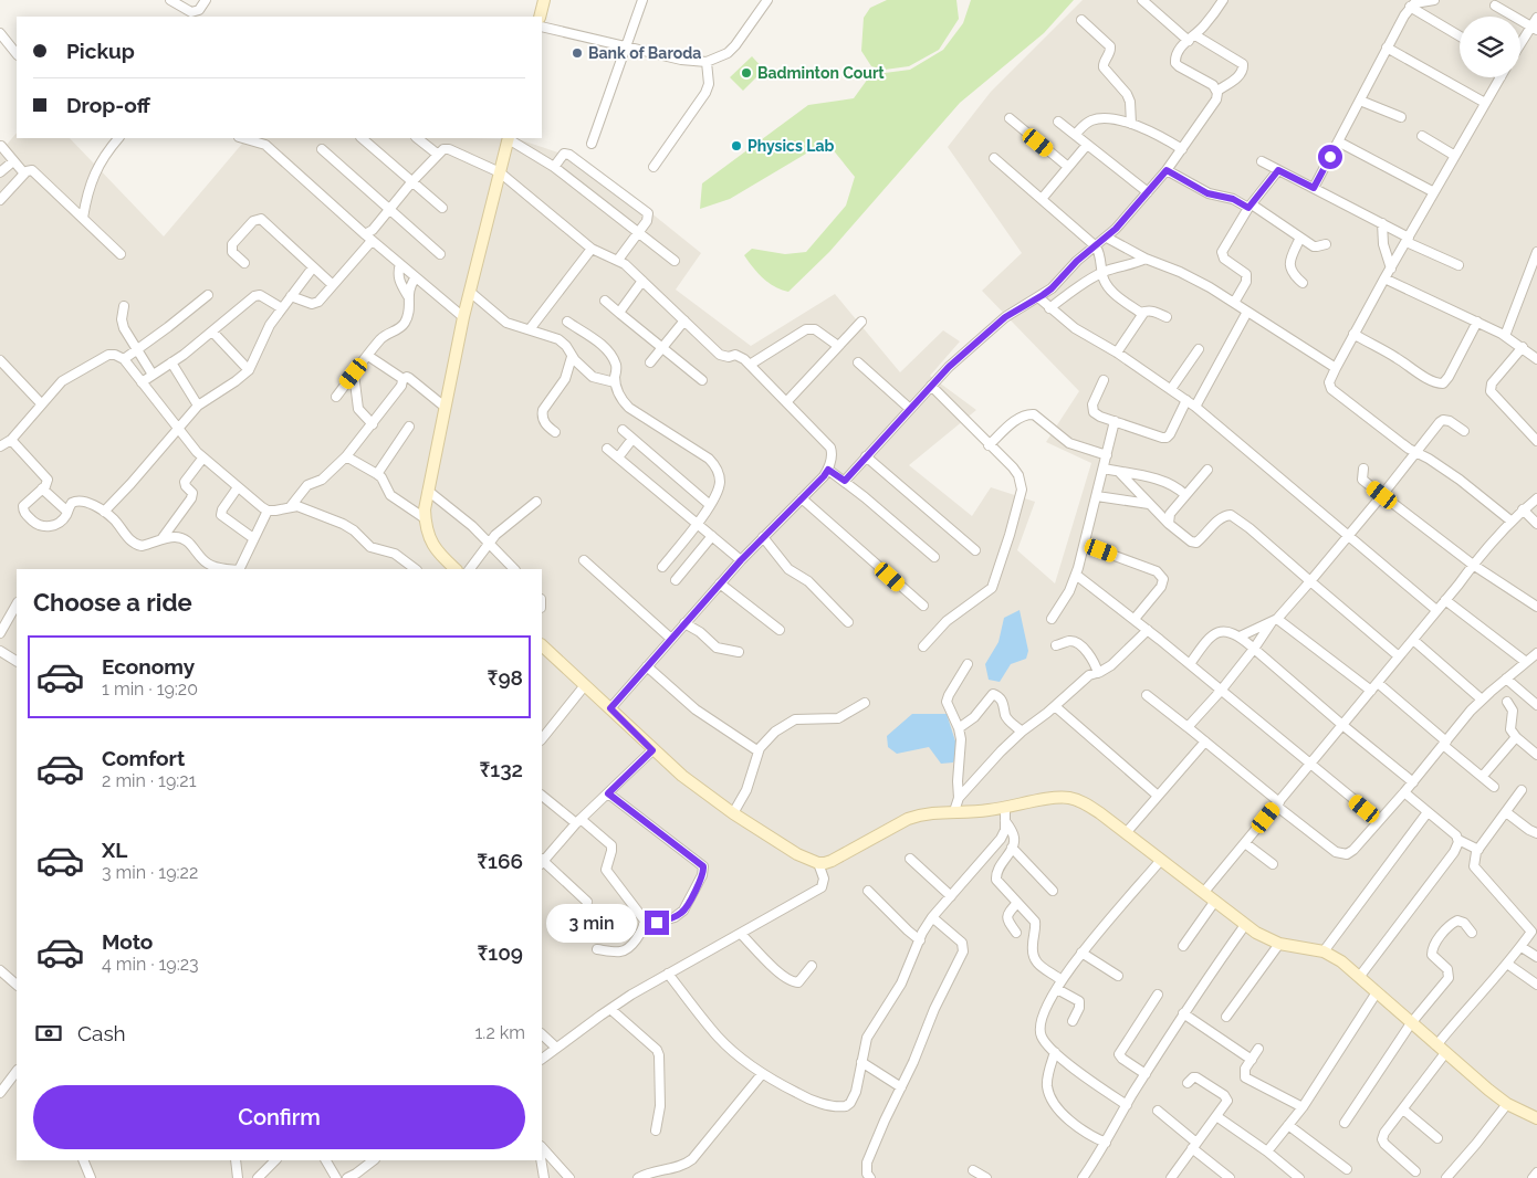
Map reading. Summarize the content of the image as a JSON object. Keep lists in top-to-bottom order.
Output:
{
  "places": ["Bank of Baroda", "Badminton Court", "Physics Lab"],
  "page": {
    "banner": ["Pickup", "Drop-off"],
    "heading": "Choose a ride",
    "list": [
      {
        "name": "Economy",
        "note": "1 min · 19:20",
        "value": "₹98"
      },
      {
        "name": "Comfort",
        "note": "2 min · 19:21",
        "value": "₹132"
      },
      {
        "name": "XL",
        "note": "3 min · 19:22",
        "value": "₹166"
      },
      {
        "name": "Moto",
        "note": "4 min · 19:23",
        "value": "₹109"
      }
    ],
    "bubble": "3 min",
    "pay": ["Cash", "1.2 km"],
    "buttons": "Confirm"
  }
}
